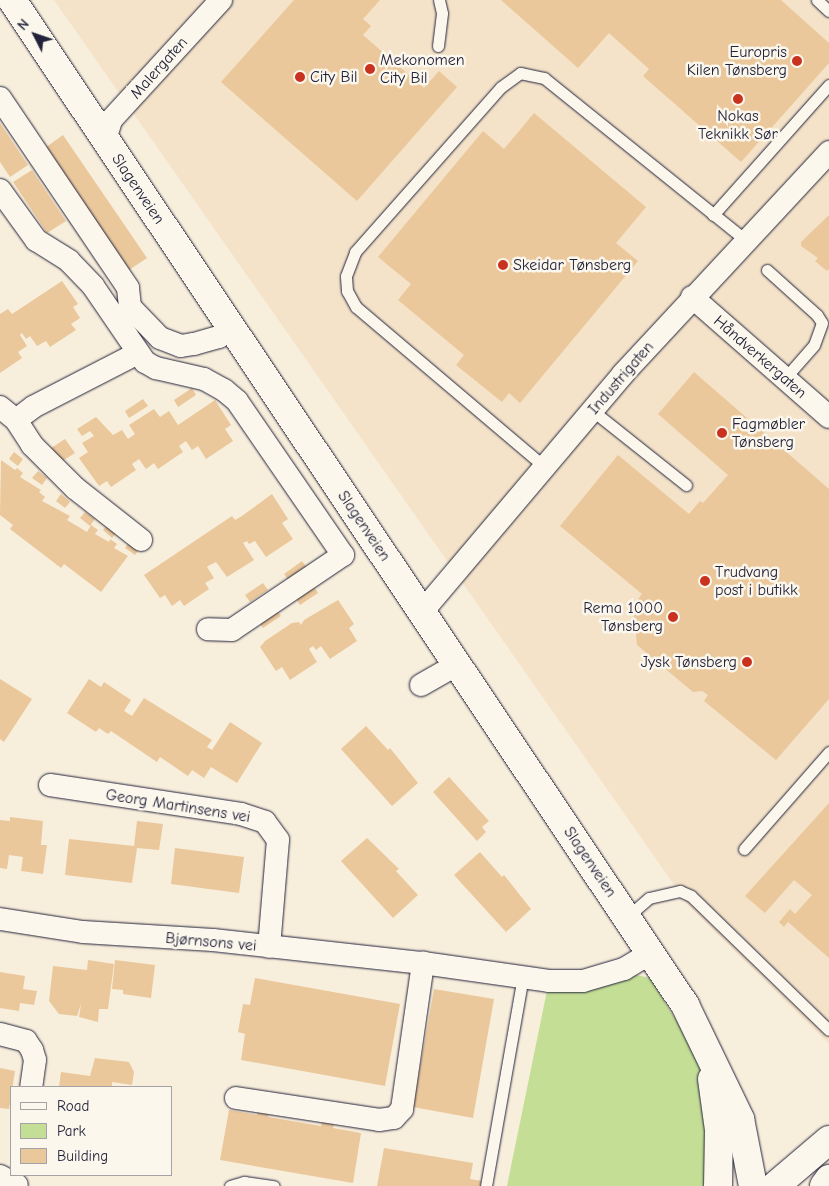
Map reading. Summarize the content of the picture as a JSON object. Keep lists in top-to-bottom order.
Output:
{
  "streets": {
    "main road": ["Slagenveien"],
    "street": [
      "Malergaten",
      "Håndverkergaten",
      "Industrigaten",
      "Georg Martinsens vei",
      "Bjørnsons vei"
    ]
  },
  "crossings": [
    ["Malergaten", "Slagenveien"],
    ["Slagenveien", "Industrigaten"],
    ["Slagenveien", "Bjørnsons vei"],
    ["Håndverkergaten", "Industrigaten"],
    ["Georg Martinsens vei", "Bjørnsons vei"]
  ],
  "places": [
    "Europris Kilen Tønsberg",
    "Mekonomen City Bil",
    "City Bil",
    "Nokas Teknikk Sør",
    "Skeidar Tønsberg",
    "Fagmøbler Tønsberg",
    "Trudvang post i butikk",
    "Rema 1000 Tønsberg",
    "Jysk Tønsberg"
  ],
  "legend": ["Road", "Park", "Building"],
  "north": "top left"
}
